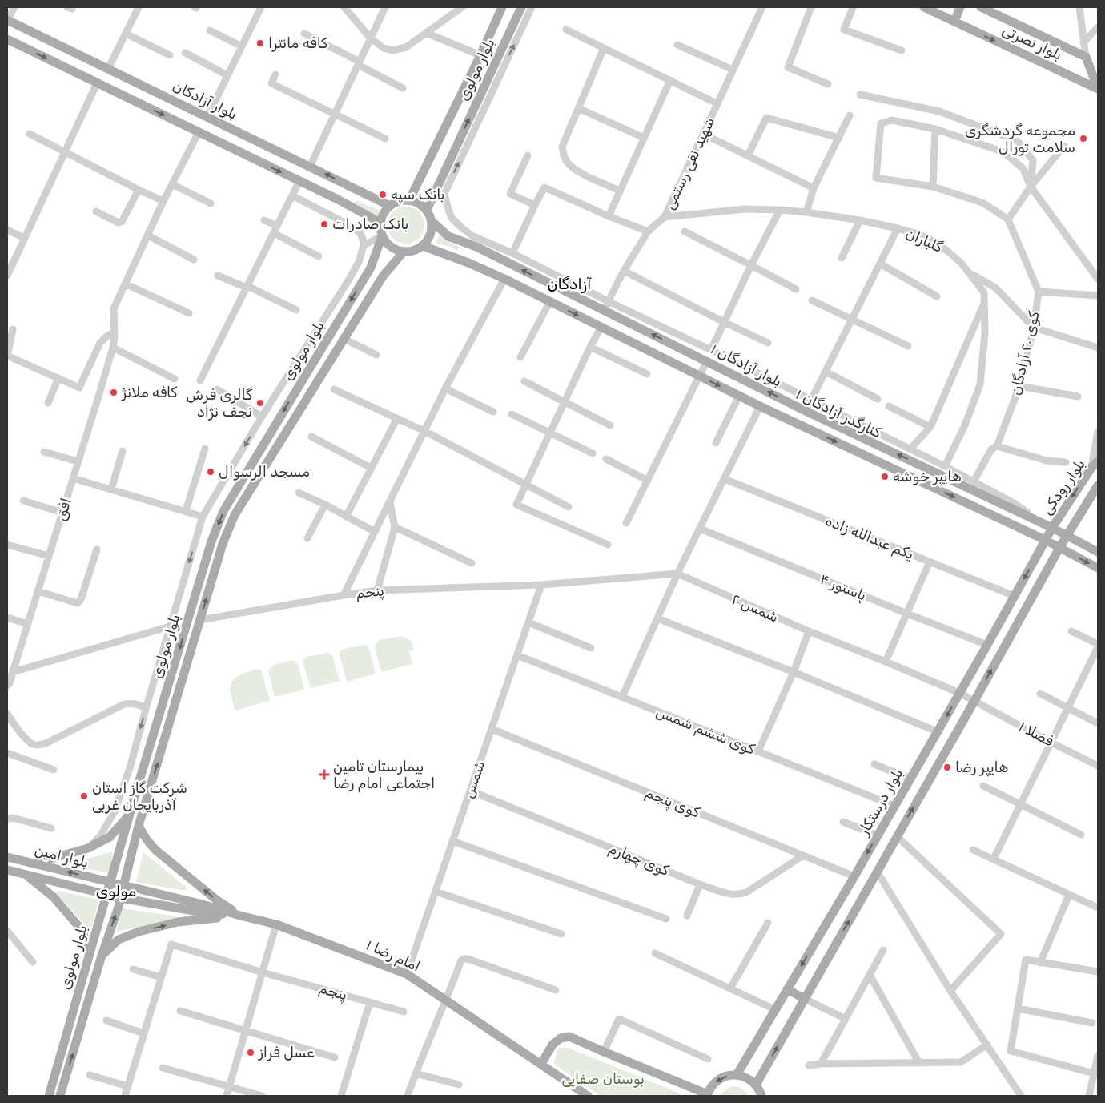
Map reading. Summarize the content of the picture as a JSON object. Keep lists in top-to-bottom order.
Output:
{
  "streets": {
    "main road": [
      "بلوار نصرتی",
      "بلوار مولوی",
      "بلوار آزادگان",
      "بلوار آزادگان ۱",
      "بلوار رودکی",
      "بلوار درستکار",
      "بلوار امین",
      "امام رضا ۱"
    ],
    "street": [
      "شهید نقی رستمی",
      "گلباران",
      "کوی ۲۰ آزادگان",
      "کنارگذر آزادگان ۱",
      "افق",
      "یکم عبدالله زاده",
      "پاستور ۴",
      "پنجم",
      "شمس ۲",
      "کوی ششم شمس",
      "فضلا ۱",
      "شمس",
      "کوی پنجم",
      "کوی چهارم"
    ]
  },
  "crossings": [
    ["بلوار مولوی", "بلوار آزادگان"],
    ["بلوار مولوی", "بلوار آزادگان ۱"],
    ["بلوار مولوی", "پنجم"],
    ["بلوار مولوی", "بلوار امین"],
    ["بلوار مولوی", "امام رضا ۱"],
    ["بلوار آزادگان", "بلوار آزادگان ۱"],
    ["شهید نقی رستمی", "گلباران"],
    ["شهید نقی رستمی", "بلوار آزادگان ۱"],
    ["شهید نقی رستمی", "کنارگذر آزادگان ۱"],
    ["گلباران", "کنارگذر آزادگان ۱"],
    ["کوی ۲۰ آزادگان", "کنارگذر آزادگان ۱"],
    ["بلوار آزادگان ۱", "کنارگذر آزادگان ۱"],
    ["بلوار آزادگان ۱", "بلوار رودکی"],
    ["بلوار رودکی", "بلوار درستکار"],
    ["یکم عبدالله زاده", "بلوار درستکار"],
    ["پاستور ۴", "بلوار درستکار"],
    ["پنجم", "شمس ۲"],
    ["پنجم", "شمس"],
    ["شمس ۲", "فضلا ۱"],
    ["شمس ۲", "شمس"],
    ["شمس ۲", "بلوار درستکار"],
    ["کوی ششم شمس", "شمس"],
    ["کوی ششم شمس", "بلوار درستکار"],
    ["فضلا ۱", "بلوار درستکار"],
    ["شمس", "کوی پنجم"],
    ["شمس", "کوی چهارم"],
    ["شمس", "امام رضا ۱"],
    ["بلوار درستکار", "کوی پنجم"],
    ["کوی پنجم", "کوی چهارم"],
    ["بلوار امین", "امام رضا ۱"]
  ],
  "districts": ["آزادگان", "مولوی"],
  "parks": ["بوستان صفایی"],
  "places": {
    "other": [
      "کافه مانترا",
      "مجموعه گردشگری سلامت تورال",
      "بانک سپه",
      "بانک صادرات",
      "کافه ملانژ",
      "گالری فرش نجف نژاد",
      "مسجد الرسوال",
      "هایپر خوشه",
      "هایپر رضا",
      "شرکت گاز استان آذربایجان غربی",
      "عسل فراز"
    ],
    "health": ["بیمارستان تامین اجتماعی امام رضا"]
  }
}
